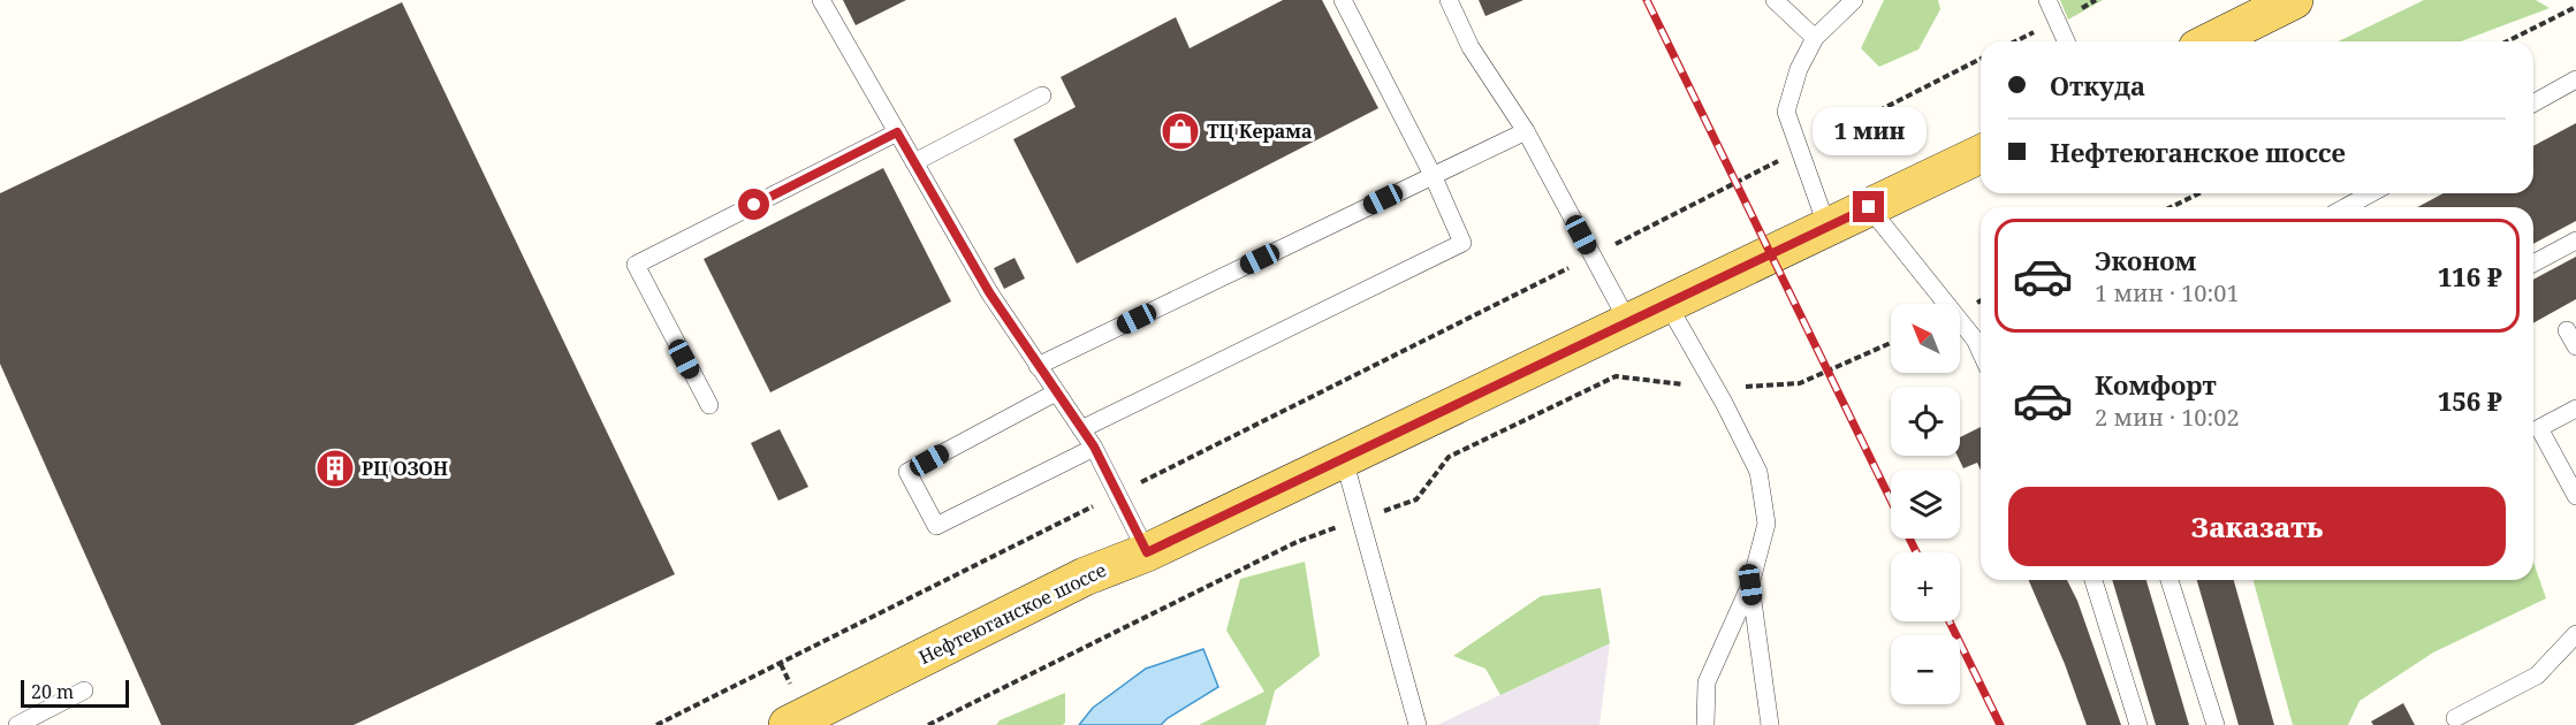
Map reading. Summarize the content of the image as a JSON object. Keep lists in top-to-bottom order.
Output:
{
  "streets": {
    "main road": ["Нефтеюганское шоссе"]
  },
  "places": {
    "shop": ["ТЦ Керама"],
    "building": ["РЦ ОЗОН"]
  },
  "scale_bar": "20 m",
  "north": "top left",
  "page": {
    "banner": ["Откуда", "Нефтеюганское шоссе"],
    "bubble": "1 мин",
    "list": [
      {
        "name": "Эконом",
        "note": "1 мин · 10:01",
        "value": "116 ₽"
      },
      {
        "name": "Комфорт",
        "note": "2 мин · 10:02",
        "value": "156 ₽"
      }
    ],
    "map_buttons": ["+", "−"],
    "buttons": "Заказать",
    "scale": "20 m"
  }
}
